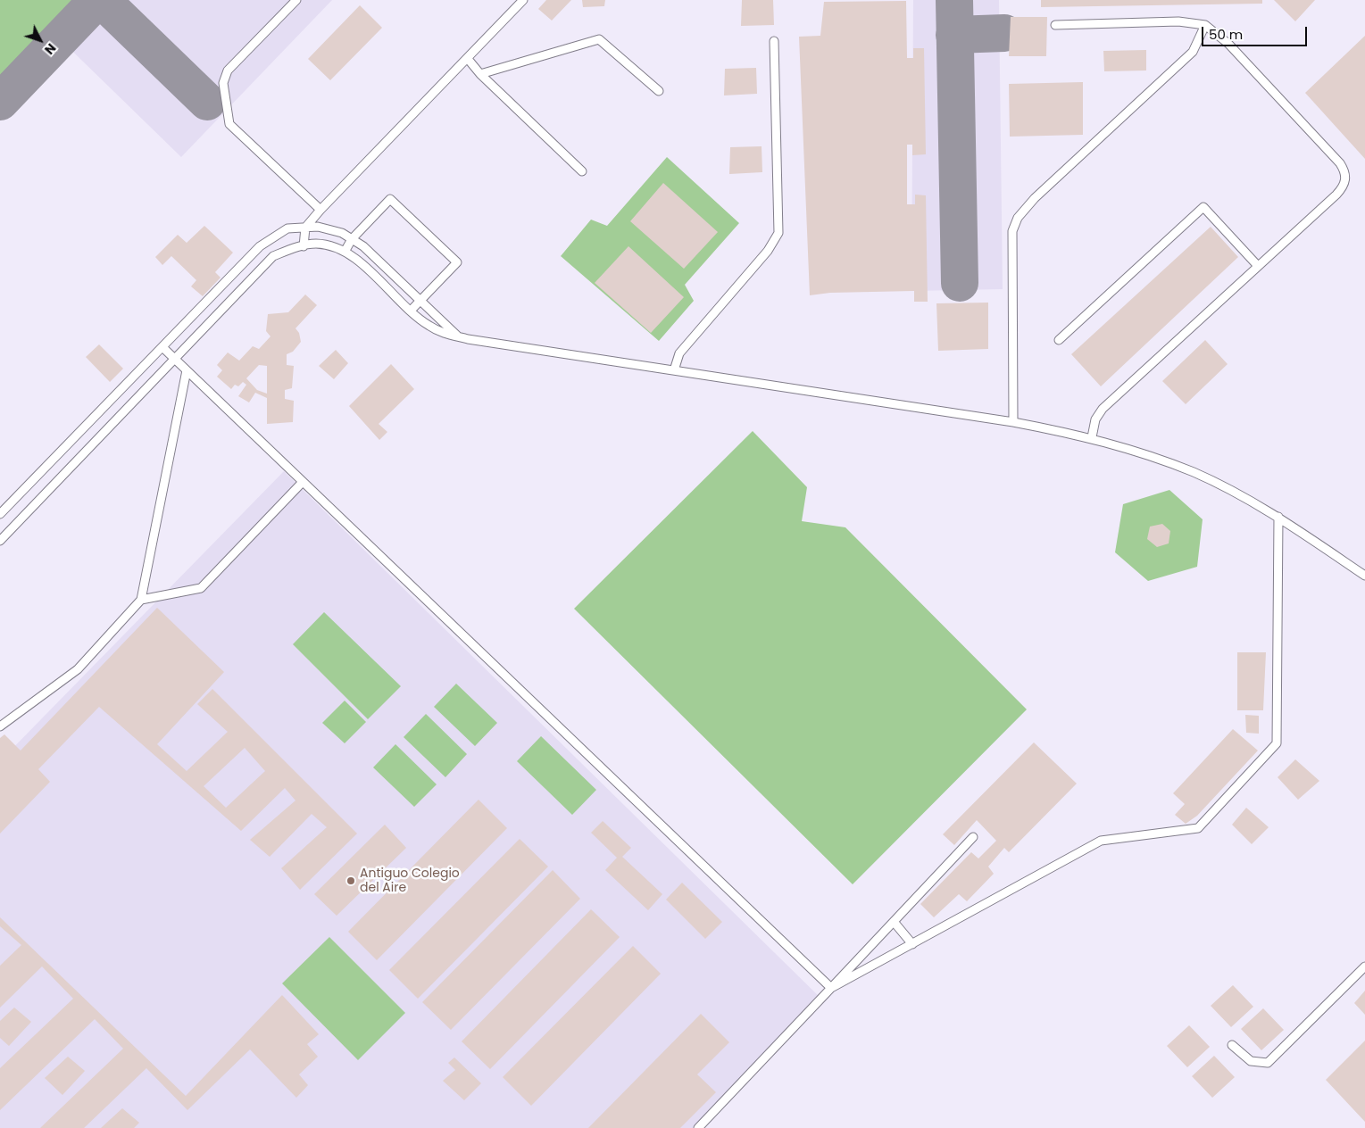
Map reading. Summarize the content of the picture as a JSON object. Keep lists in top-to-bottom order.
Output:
{
  "places": ["Antiguo Colegio del Aire"],
  "scale_bar": "50 m",
  "north": "bottom right"
}
